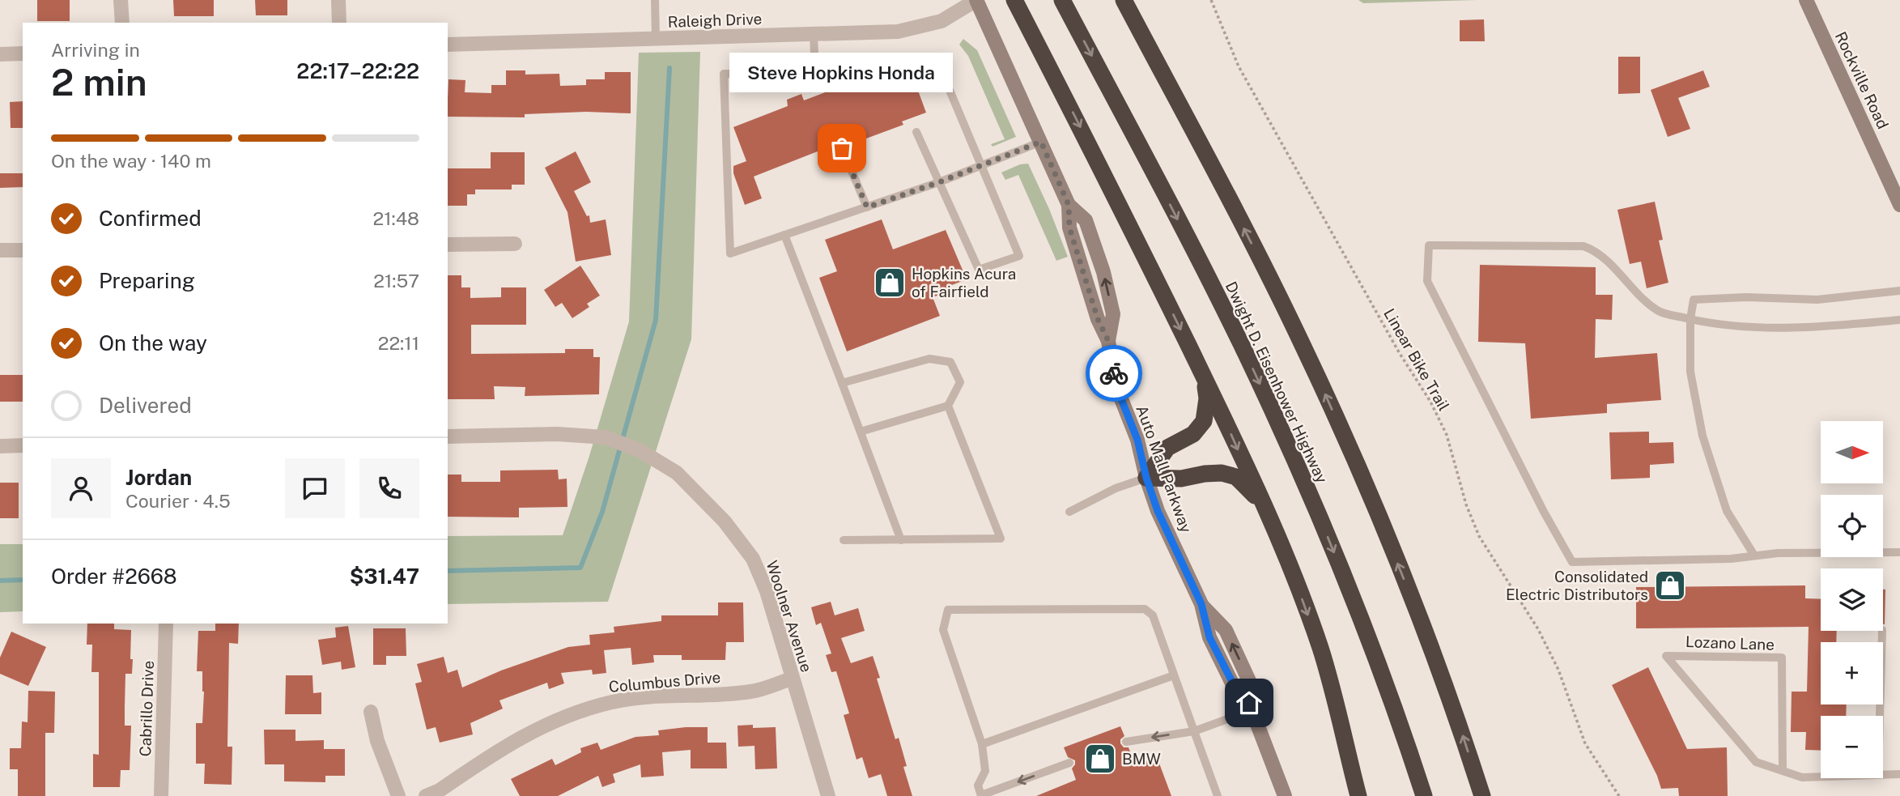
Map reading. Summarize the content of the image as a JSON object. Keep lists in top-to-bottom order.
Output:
{
  "streets": {
    "highway": ["Dwight D. Eisenhower Highway"],
    "street": [
      "Raleigh Drive",
      "Rockville Road",
      "Auto Mall Parkway",
      "Woolner Avenue",
      "Columbus Drive",
      "Cabrillo Drive"
    ],
    "lane": ["Lozano Lane"],
    "path": ["Linear Bike Trail"]
  },
  "crossings": [
    ["Raleigh Drive", "Auto Mall Parkway"],
    ["Woolner Avenue", "Columbus Drive"]
  ],
  "places": {
    "other": ["Steve Hopkins Honda"],
    "shop": ["Hopkins Acura of Fairfield", "Consolidated Electric Distributors", "BMW"]
  },
  "north": "right",
  "page": {
    "heading": ["2 min", "Arriving in", "22:17–22:22"],
    "panel": [
      "Jordan",
      "Courier · 4.5",
      "Order #2668",
      "$31.47"
    ],
    "bubble": "Steve Hopkins Honda",
    "bar": "On the way · 140 m",
    "list": [
      ["Confirmed", "21:48"],
      ["Preparing", "21:57"],
      ["On the way", "22:11"],
      "Delivered"
    ],
    "map_buttons": ["+", "−"]
  }
}
